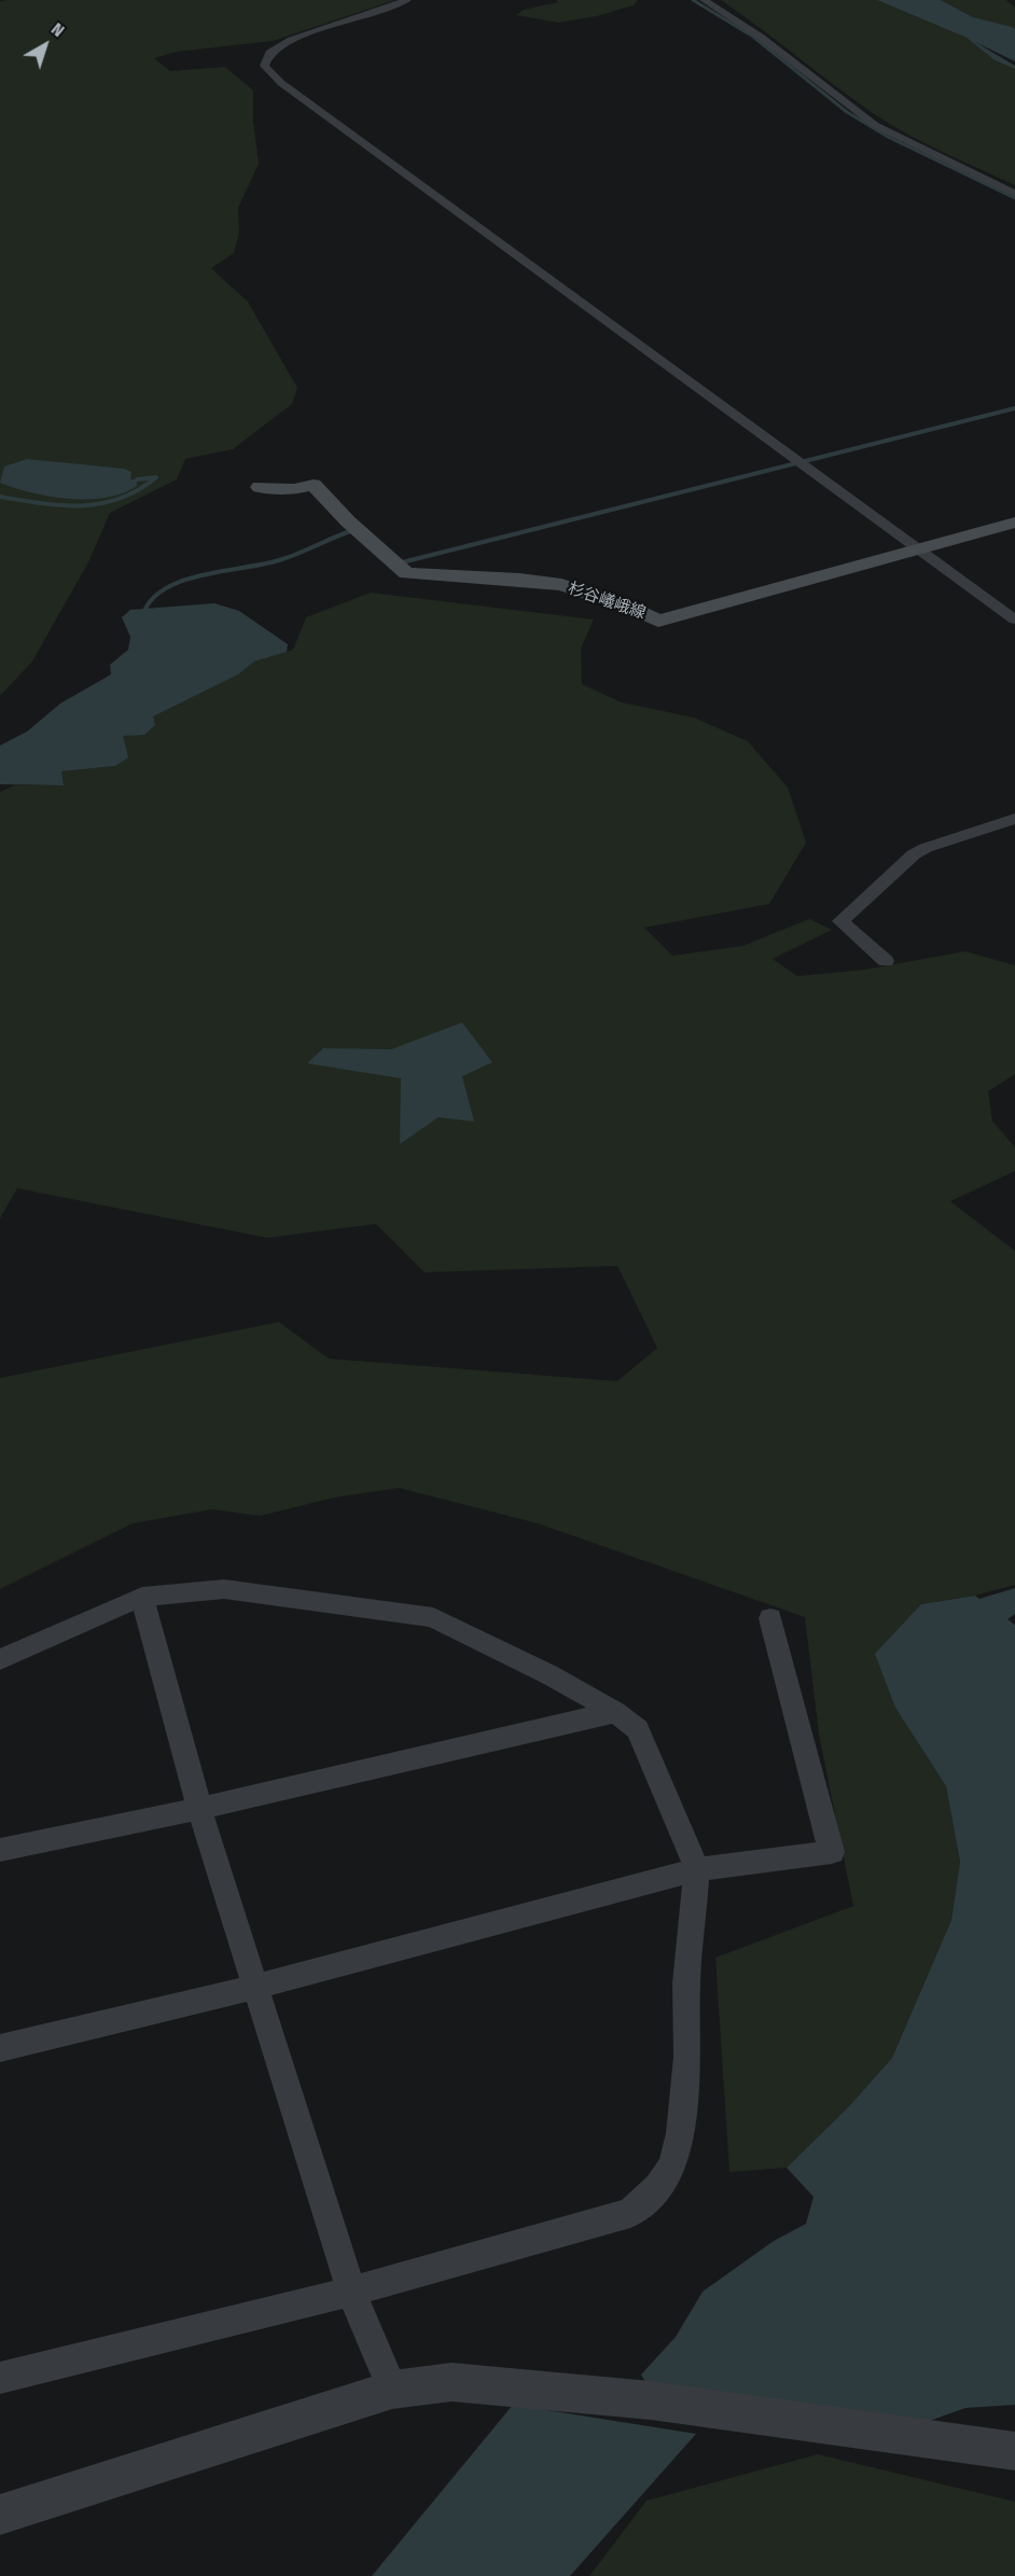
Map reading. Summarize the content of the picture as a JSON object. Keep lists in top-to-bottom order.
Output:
{
  "streets": {
    "main road": ["杉谷嶬峨線"]
  },
  "north": "top right"
}
